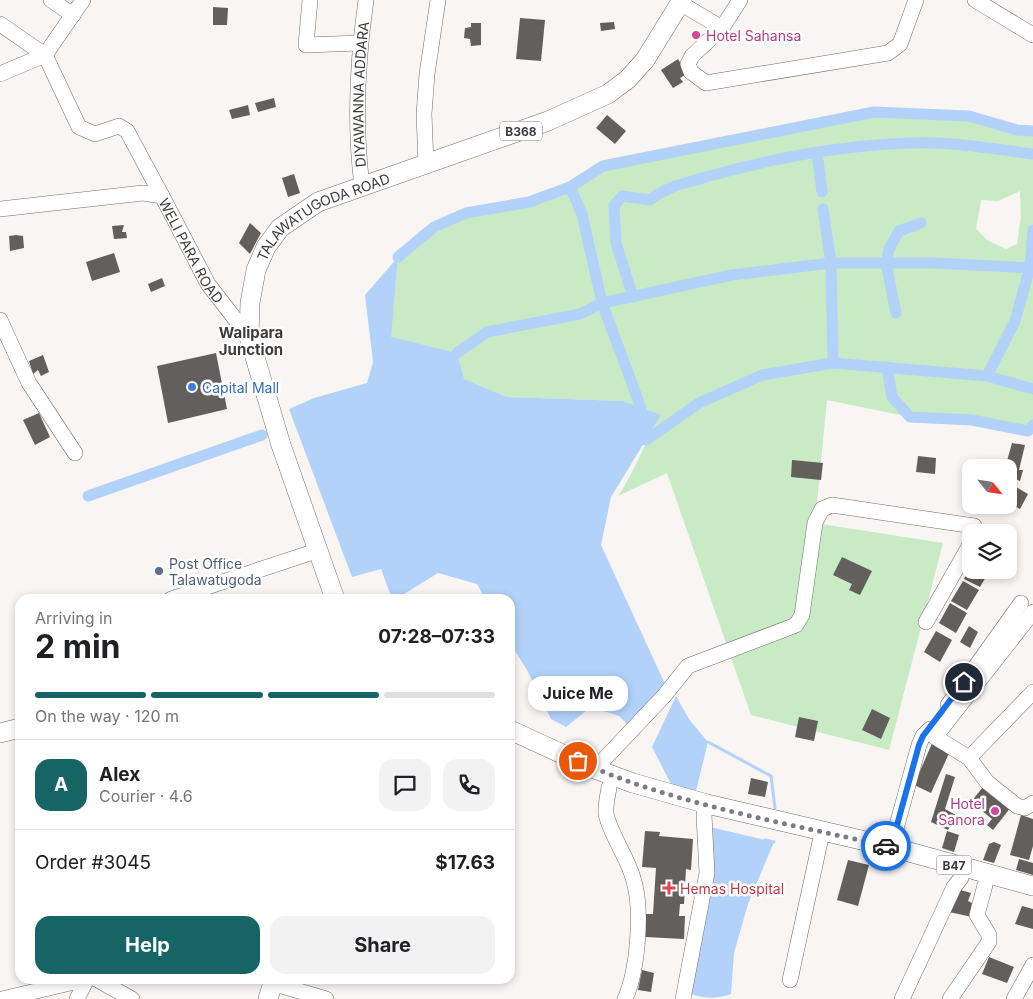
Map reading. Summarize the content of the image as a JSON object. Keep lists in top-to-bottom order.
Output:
{
  "streets": {
    "main road": ["B368", "TALAWATUGODA ROAD", "B47"],
    "street": ["DIYAWANNA ADDARA", "WELI PARA ROAD"]
  },
  "crossings": [
    ["DIYAWANNA ADDARA", "TALAWATUGODA ROAD"],
    ["TALAWATUGODA ROAD", "WELI PARA ROAD"]
  ],
  "districts": ["Walipara Junction"],
  "places": {
    "other": [
      "Hotel Sahansa",
      "Capital Mall",
      "Post Office Talawatugoda",
      "Juice Me",
      "Hotel Sanora"
    ],
    "health": ["Hemas Hospital"]
  },
  "north": "bottom right",
  "page": {
    "heading": ["2 min", "Arriving in", "07:28–07:33"],
    "panel": [
      "Alex",
      "Courier · 4.6",
      "Order #3045",
      "$17.63"
    ],
    "bubble": "Juice Me",
    "bar": "On the way · 120 m",
    "round": "A",
    "buttons": ["Help", "Share"]
  }
}
